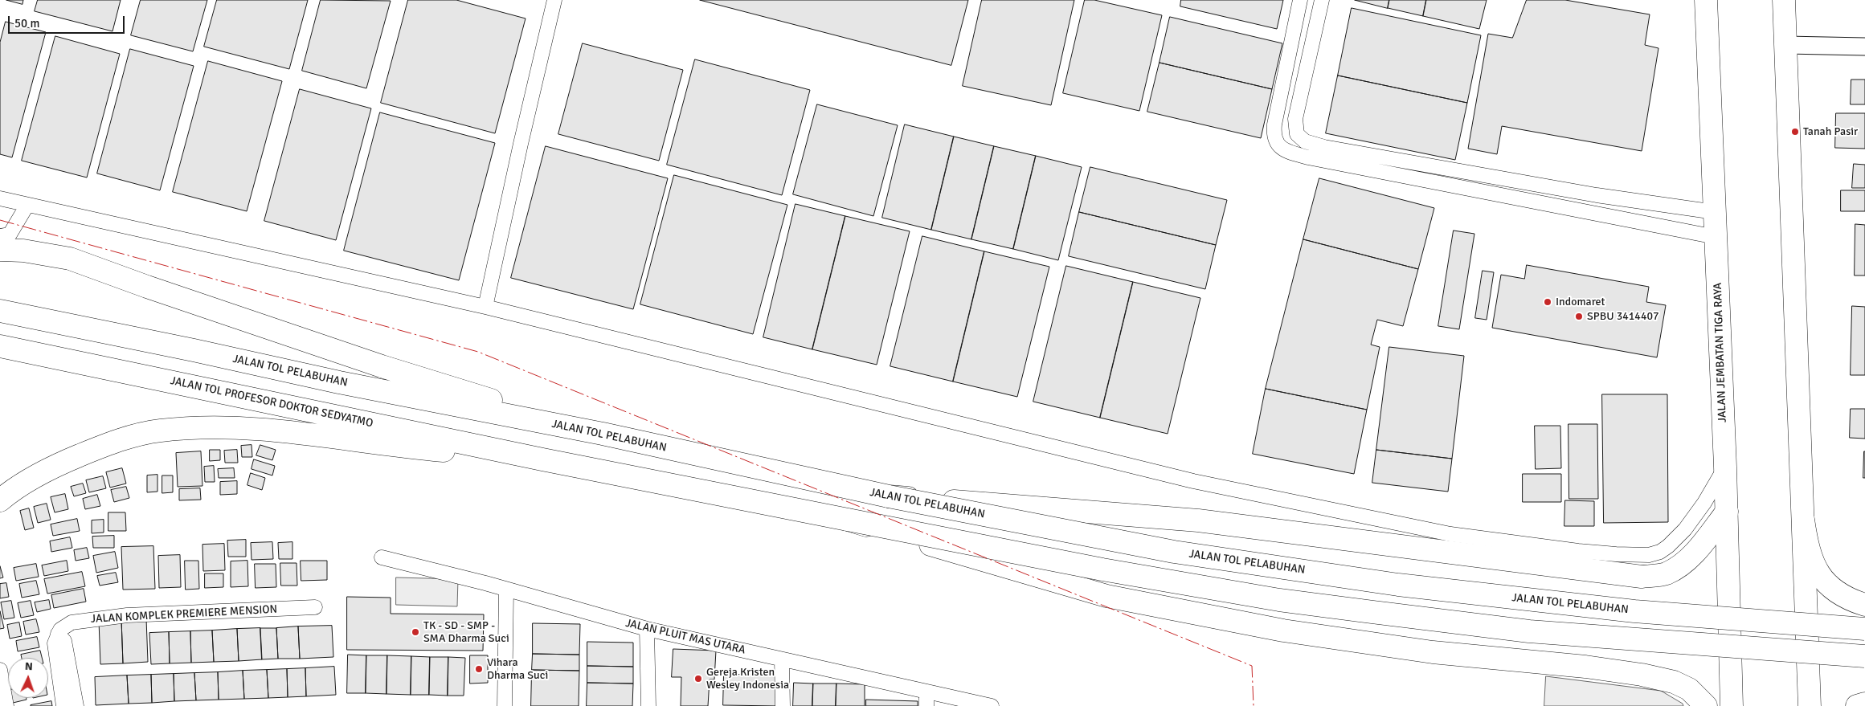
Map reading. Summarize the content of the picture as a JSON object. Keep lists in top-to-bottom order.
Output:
{
  "streets": {
    "highway": ["JALAN JEMBATAN TIGA RAYA", "JALAN TOL PELABUHAN", "JALAN TOL PROFESOR DOKTOR SEDYATMO"],
    "street": ["JALAN KOMPLEK PREMIERE MENSION", "JALAN PLUIT MAS UTARA"]
  },
  "places": [
    "Tanah Pasir",
    "Indomaret",
    "SPBU 3414407",
    "TK - SD - SMP - SMA Dharma Suci",
    "Vihara Dharma Suci",
    "Gereja Kristen Wesley Indonesia"
  ],
  "scale_bar": "50 m",
  "north": "top"
}
